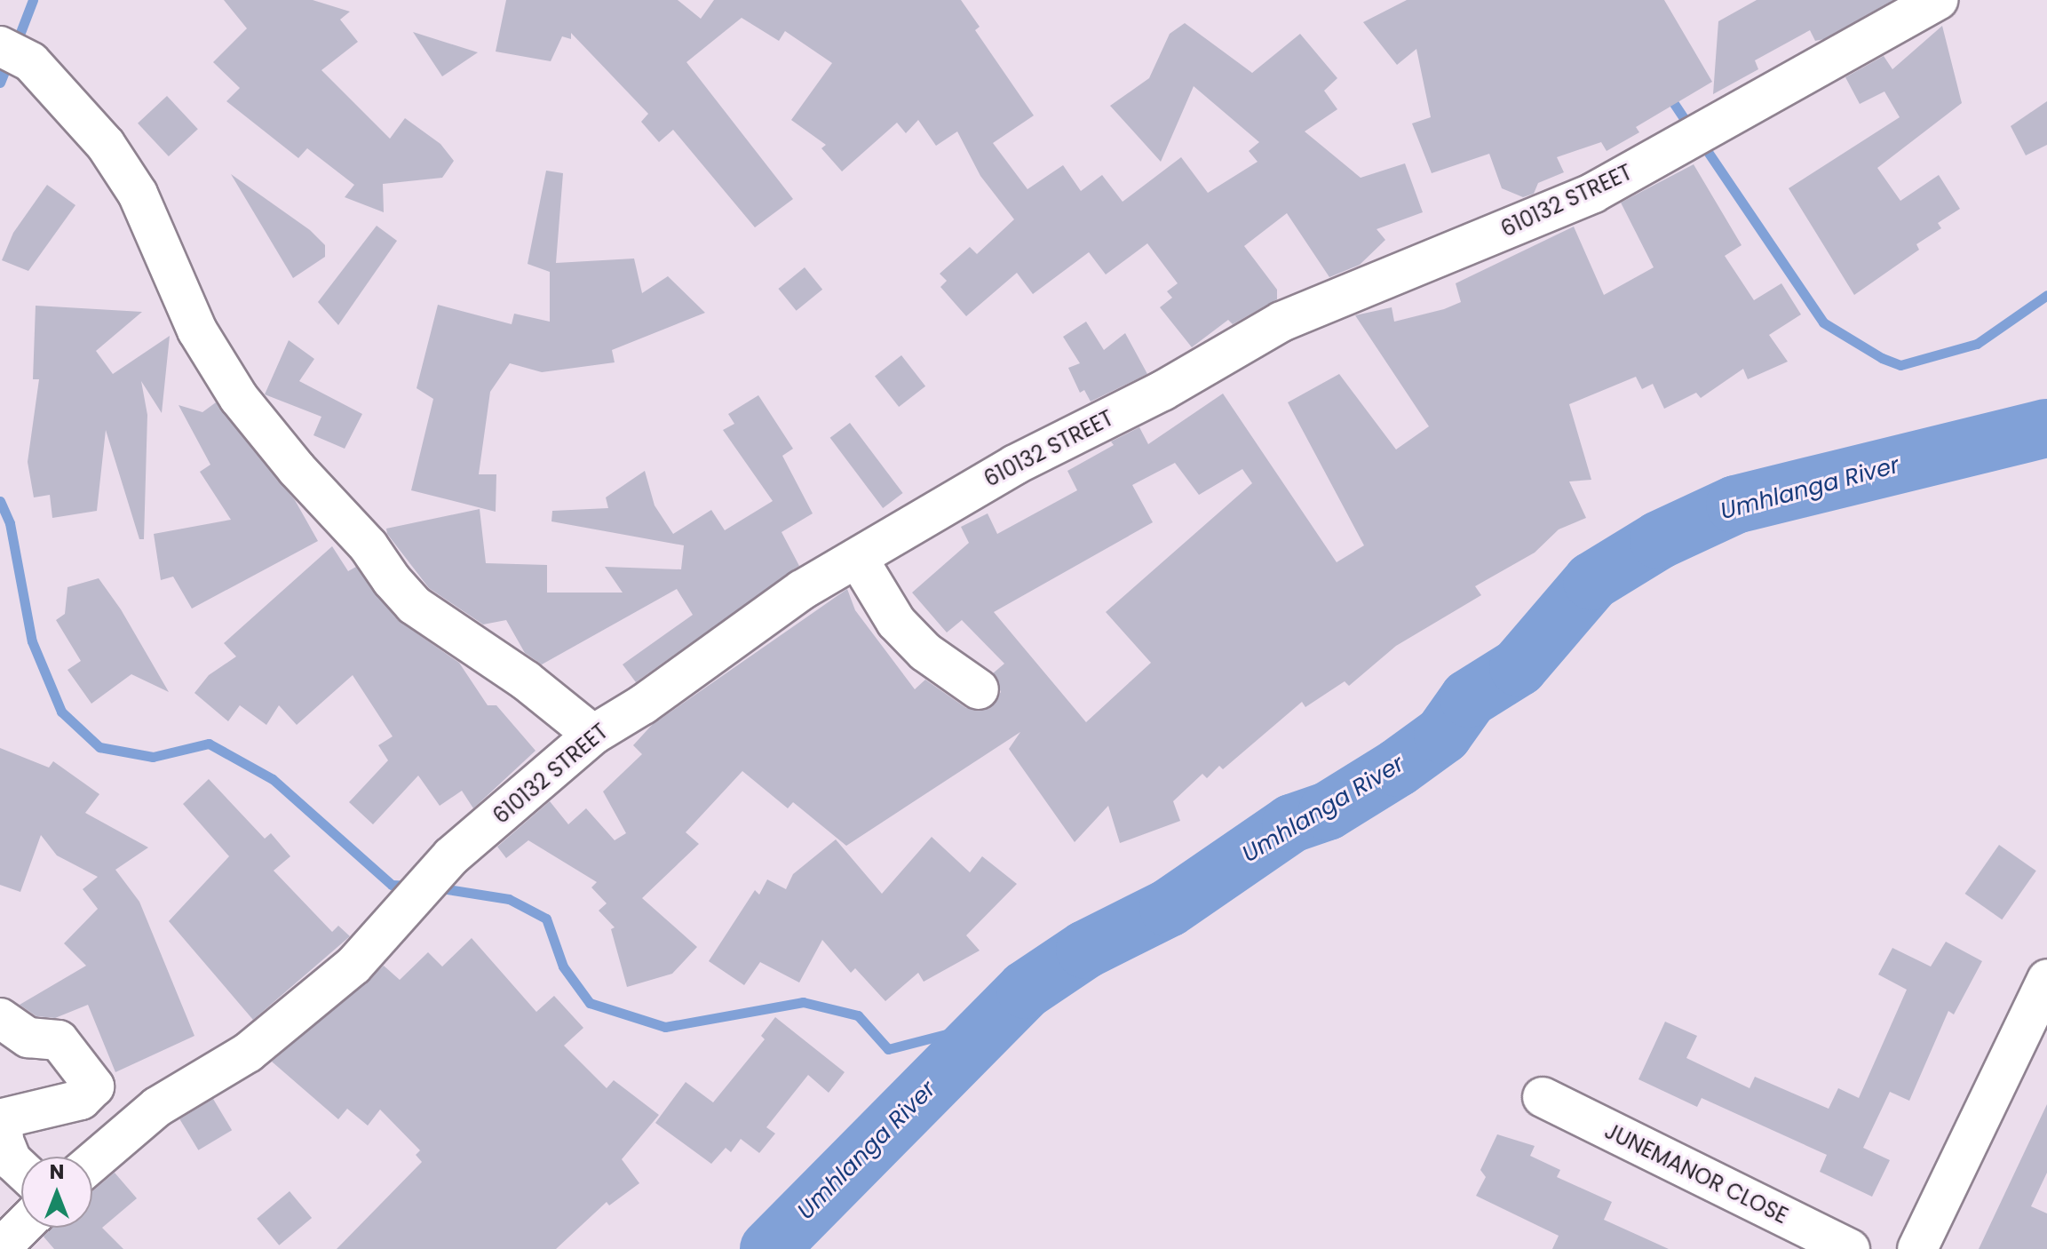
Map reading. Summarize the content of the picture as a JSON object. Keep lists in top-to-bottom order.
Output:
{
  "streets": {
    "street": ["610132 STREET", "JUNEMANOR CLOSE"]
  },
  "water": ["Umhlanga River"],
  "north": "top"
}
